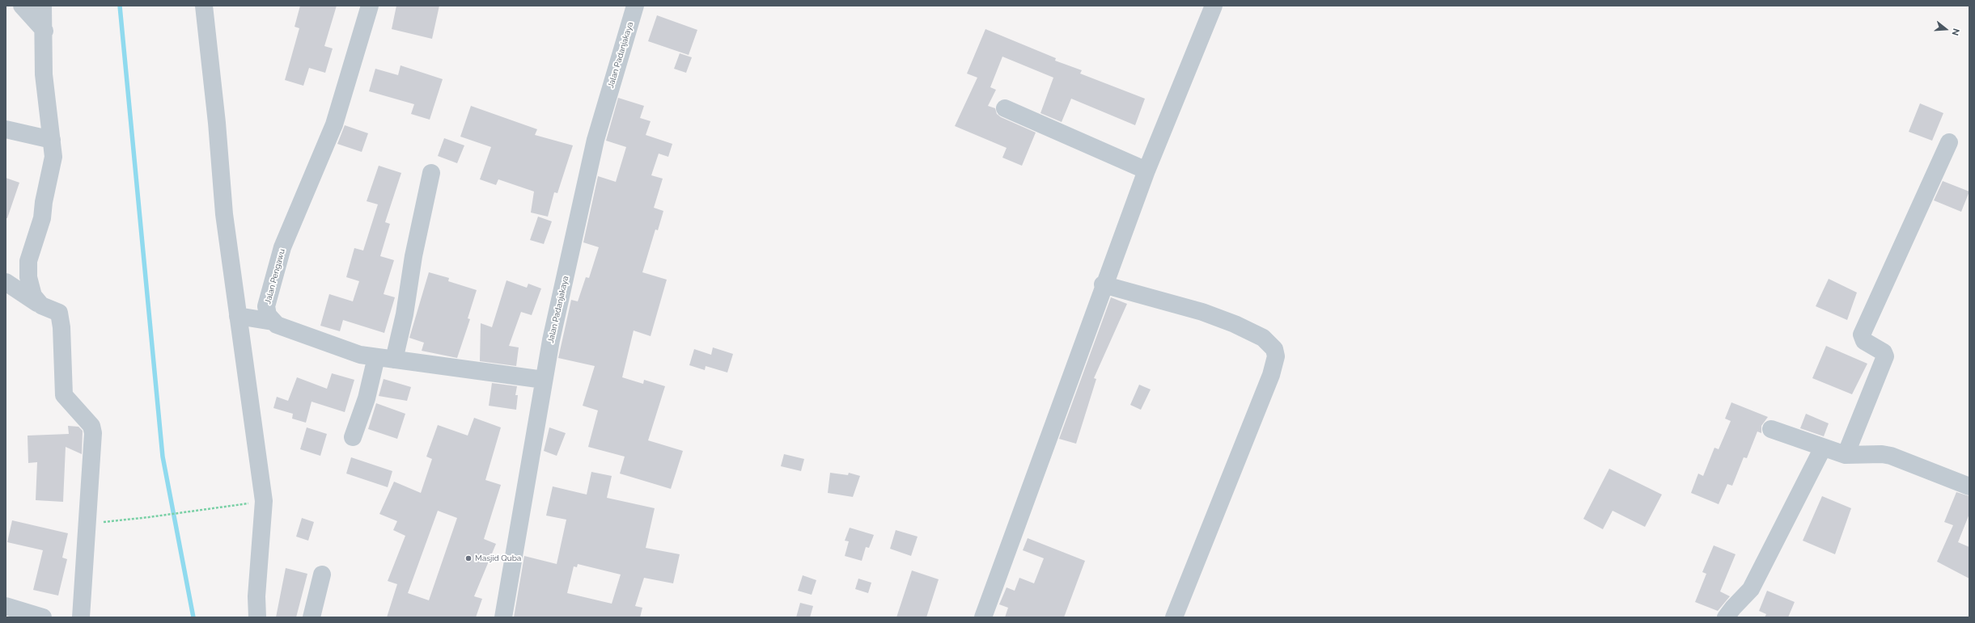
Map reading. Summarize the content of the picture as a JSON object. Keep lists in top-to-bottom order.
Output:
{
  "streets": {
    "street": ["Jalan Padanjakaya", "Jalan Pengawu"]
  },
  "places": ["Masjid Quba"],
  "north": "right"
}
